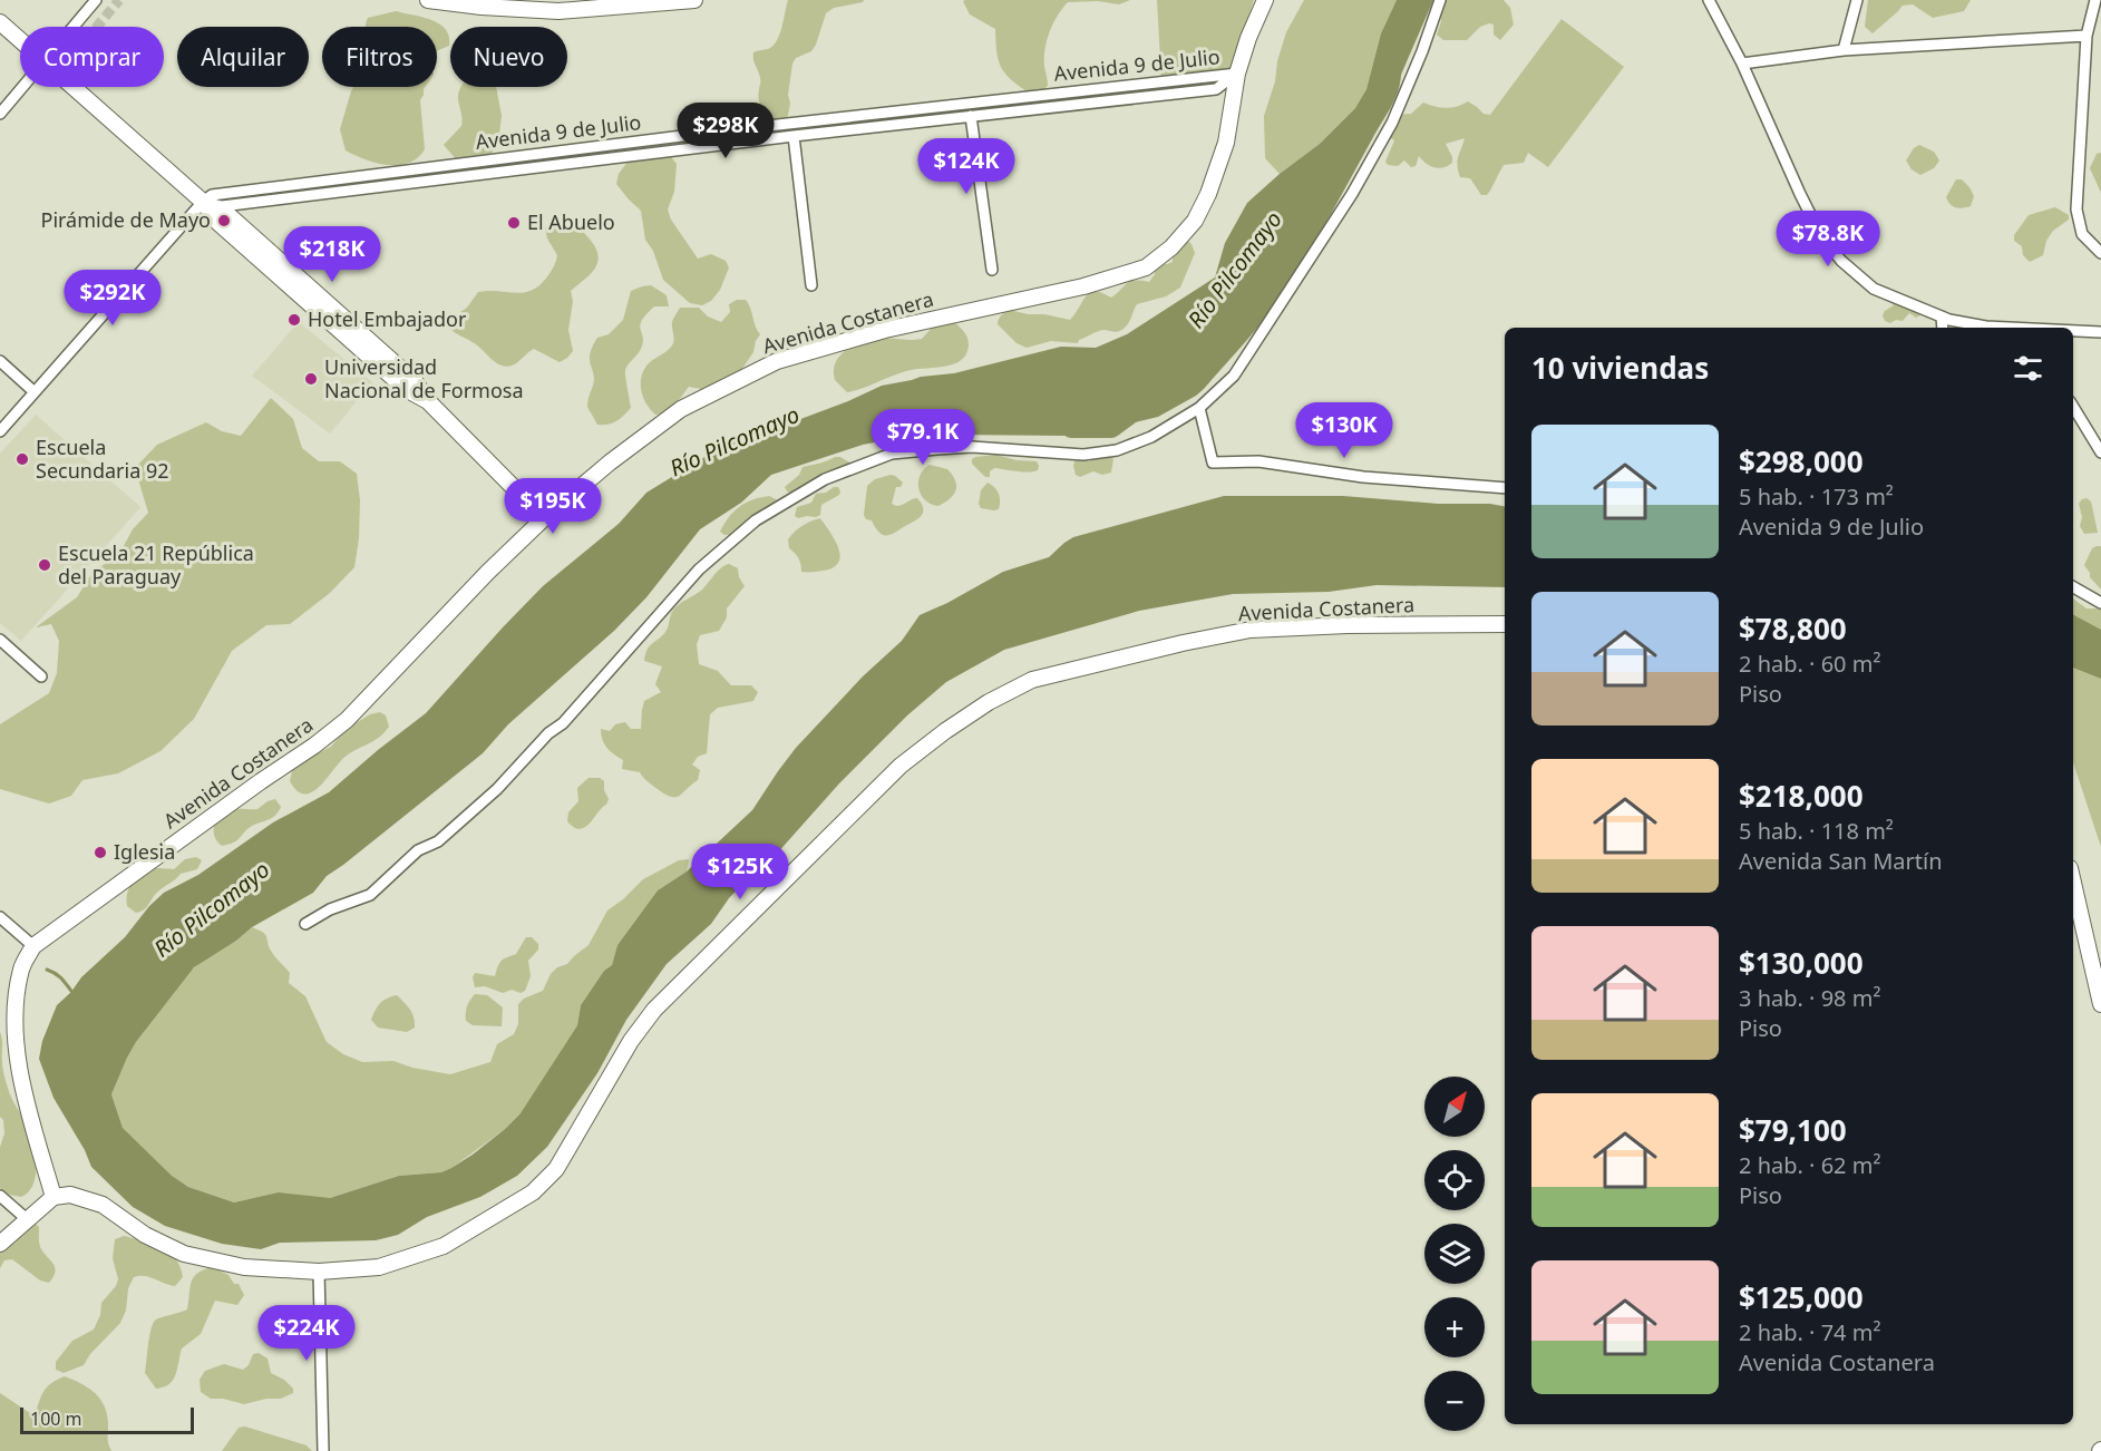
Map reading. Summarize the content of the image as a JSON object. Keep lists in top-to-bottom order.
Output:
{
  "streets": {
    "street": ["Avenida 9 de Julio", "Avenida Costanera"]
  },
  "crossings": [
    ["Avenida 9 de Julio", "Avenida Costanera"]
  ],
  "water": ["Río Pilcomayo"],
  "places": [
    "Pirámide de Mayo",
    "El Abuelo",
    "Hotel Embajador",
    "Universidad Nacional de Formosa",
    "Escuela Secundaria 92",
    "Escuela 21 República del Paraguay",
    "Iglesia"
  ],
  "scale_bar": "100 m",
  "north": "top right",
  "page": {
    "chip": [
      "Comprar",
      "Alquilar",
      "Filtros",
      "Nuevo"
    ],
    "price": [
      "$298K",
      "$124K",
      "$78.8K",
      "$218K",
      "$292K",
      "$130K",
      "$79.1K",
      "$195K",
      "$125K",
      "$224K"
    ],
    "heading": "10 viviendas",
    "list": [
      {
        "name": "$298,000",
        "note": "5 hab. · 173 m² · Avenida 9 de Julio"
      },
      {
        "name": "$78,800",
        "note": "2 hab. · 60 m² · Piso"
      },
      {
        "name": "$218,000",
        "note": "5 hab. · 118 m² · Avenida San Martín"
      },
      {
        "name": "$130,000",
        "note": "3 hab. · 98 m² · Piso"
      },
      {
        "name": "$79,100",
        "note": "2 hab. · 62 m² · Piso"
      },
      {
        "name": "$125,000",
        "note": "2 hab. · 74 m² · Avenida Costanera"
      }
    ],
    "map_buttons": ["+", "−"],
    "scale": "100 m"
  }
}
